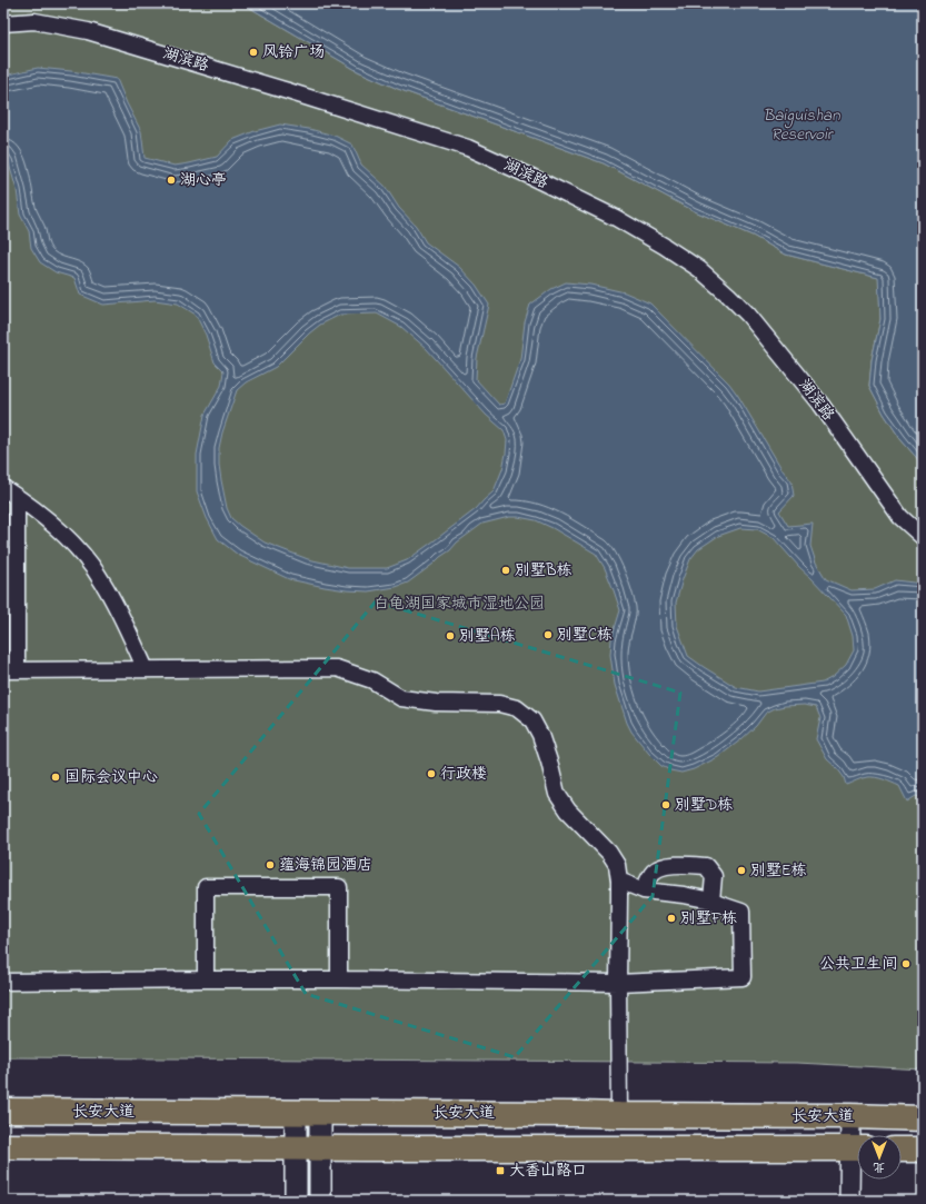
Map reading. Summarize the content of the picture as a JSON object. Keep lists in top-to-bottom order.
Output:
{
  "streets": {
    "main road": ["长安大道"],
    "street": ["湖滨路"]
  },
  "water": ["Baiguishan Reservoir"],
  "parks": ["白龟湖国家城市湿地公园"],
  "places": {
    "other": [
      "风铃广场",
      "湖心亭",
      "别墅B栋",
      "别墅C栋",
      "别墅A栋",
      "行政楼",
      "国际会议中心",
      "别墅D栋",
      "蕴海锦园酒店",
      "别墅E栋",
      "别墅F栋",
      "公共卫生间"
    ],
    "transit": ["大香山路口"]
  },
  "north": "bottom"
}
